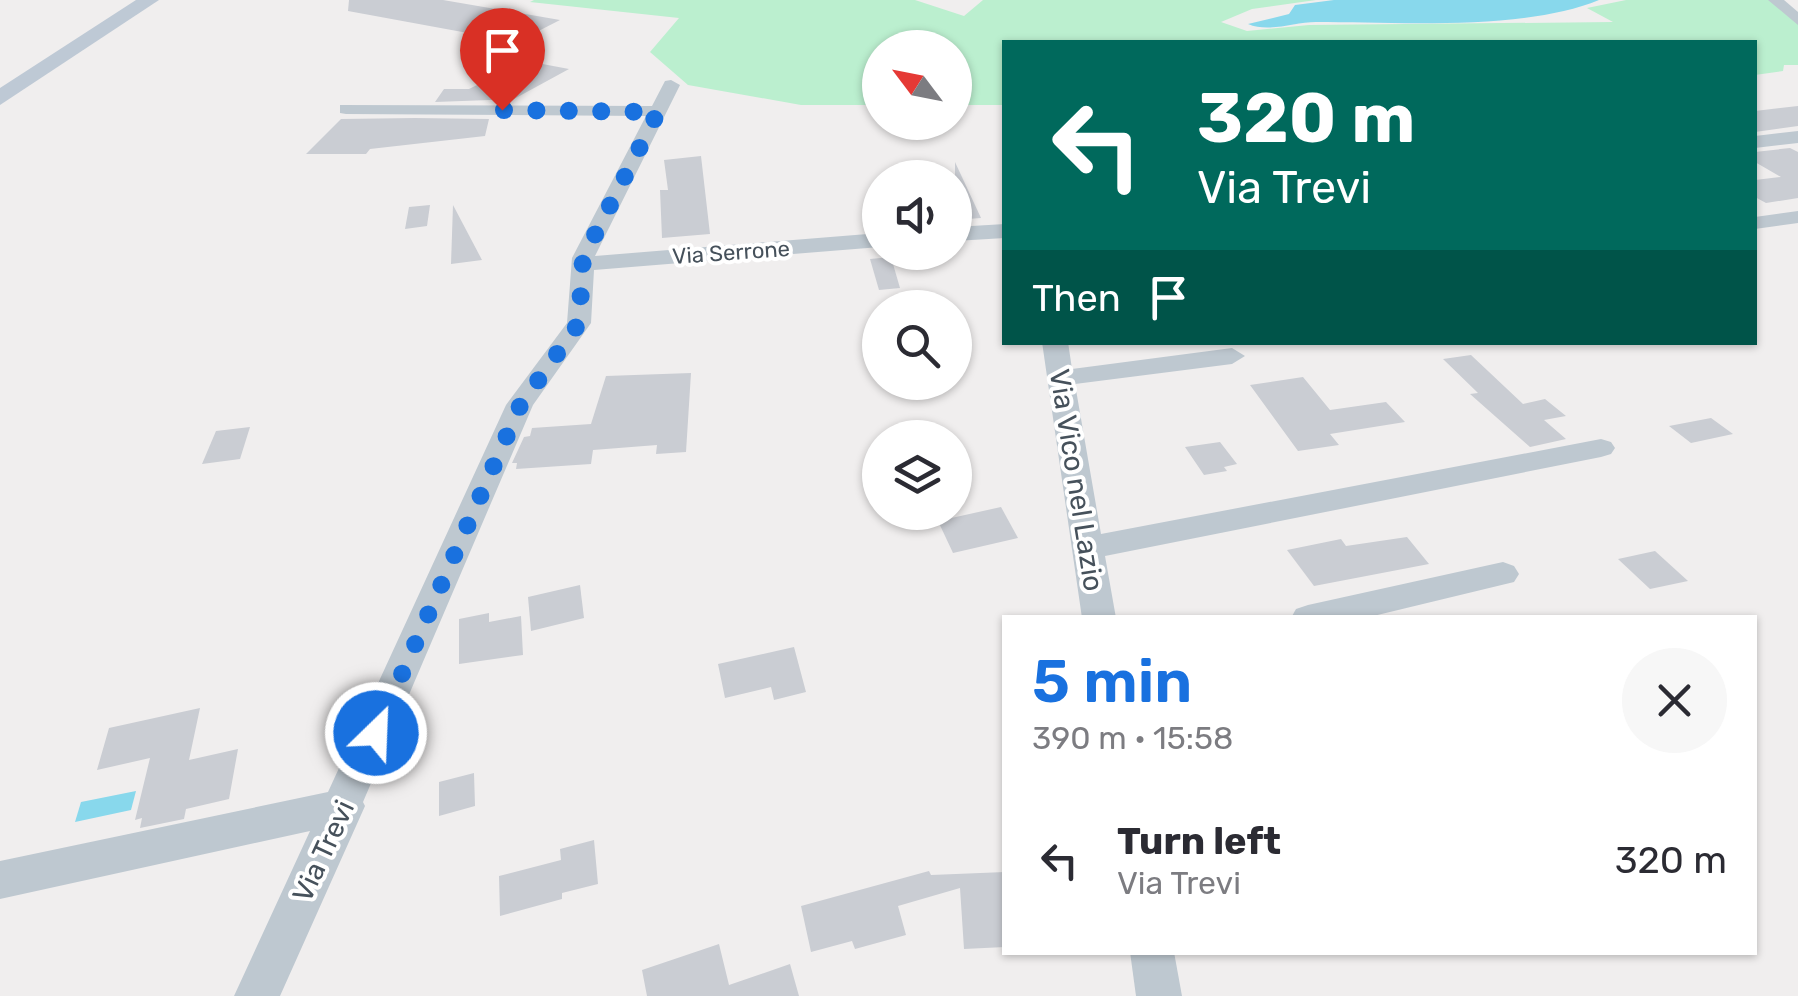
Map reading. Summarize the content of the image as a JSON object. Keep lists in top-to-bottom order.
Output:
{
  "streets": {
    "street": ["Via Serrone", "Via Vico nel Lazio", "Via Trevi"]
  },
  "crossings": [
    ["Via Serrone", "Via Trevi"]
  ],
  "north": "top left",
  "page": {
    "turn": ["320 m", "Via Trevi"],
    "then": "Then",
    "heading": ["5 min", "390 m · 15:58"],
    "list": [
      {
        "name": "Turn left",
        "note": "Via Trevi",
        "value": "320 m"
      }
    ]
  }
}
